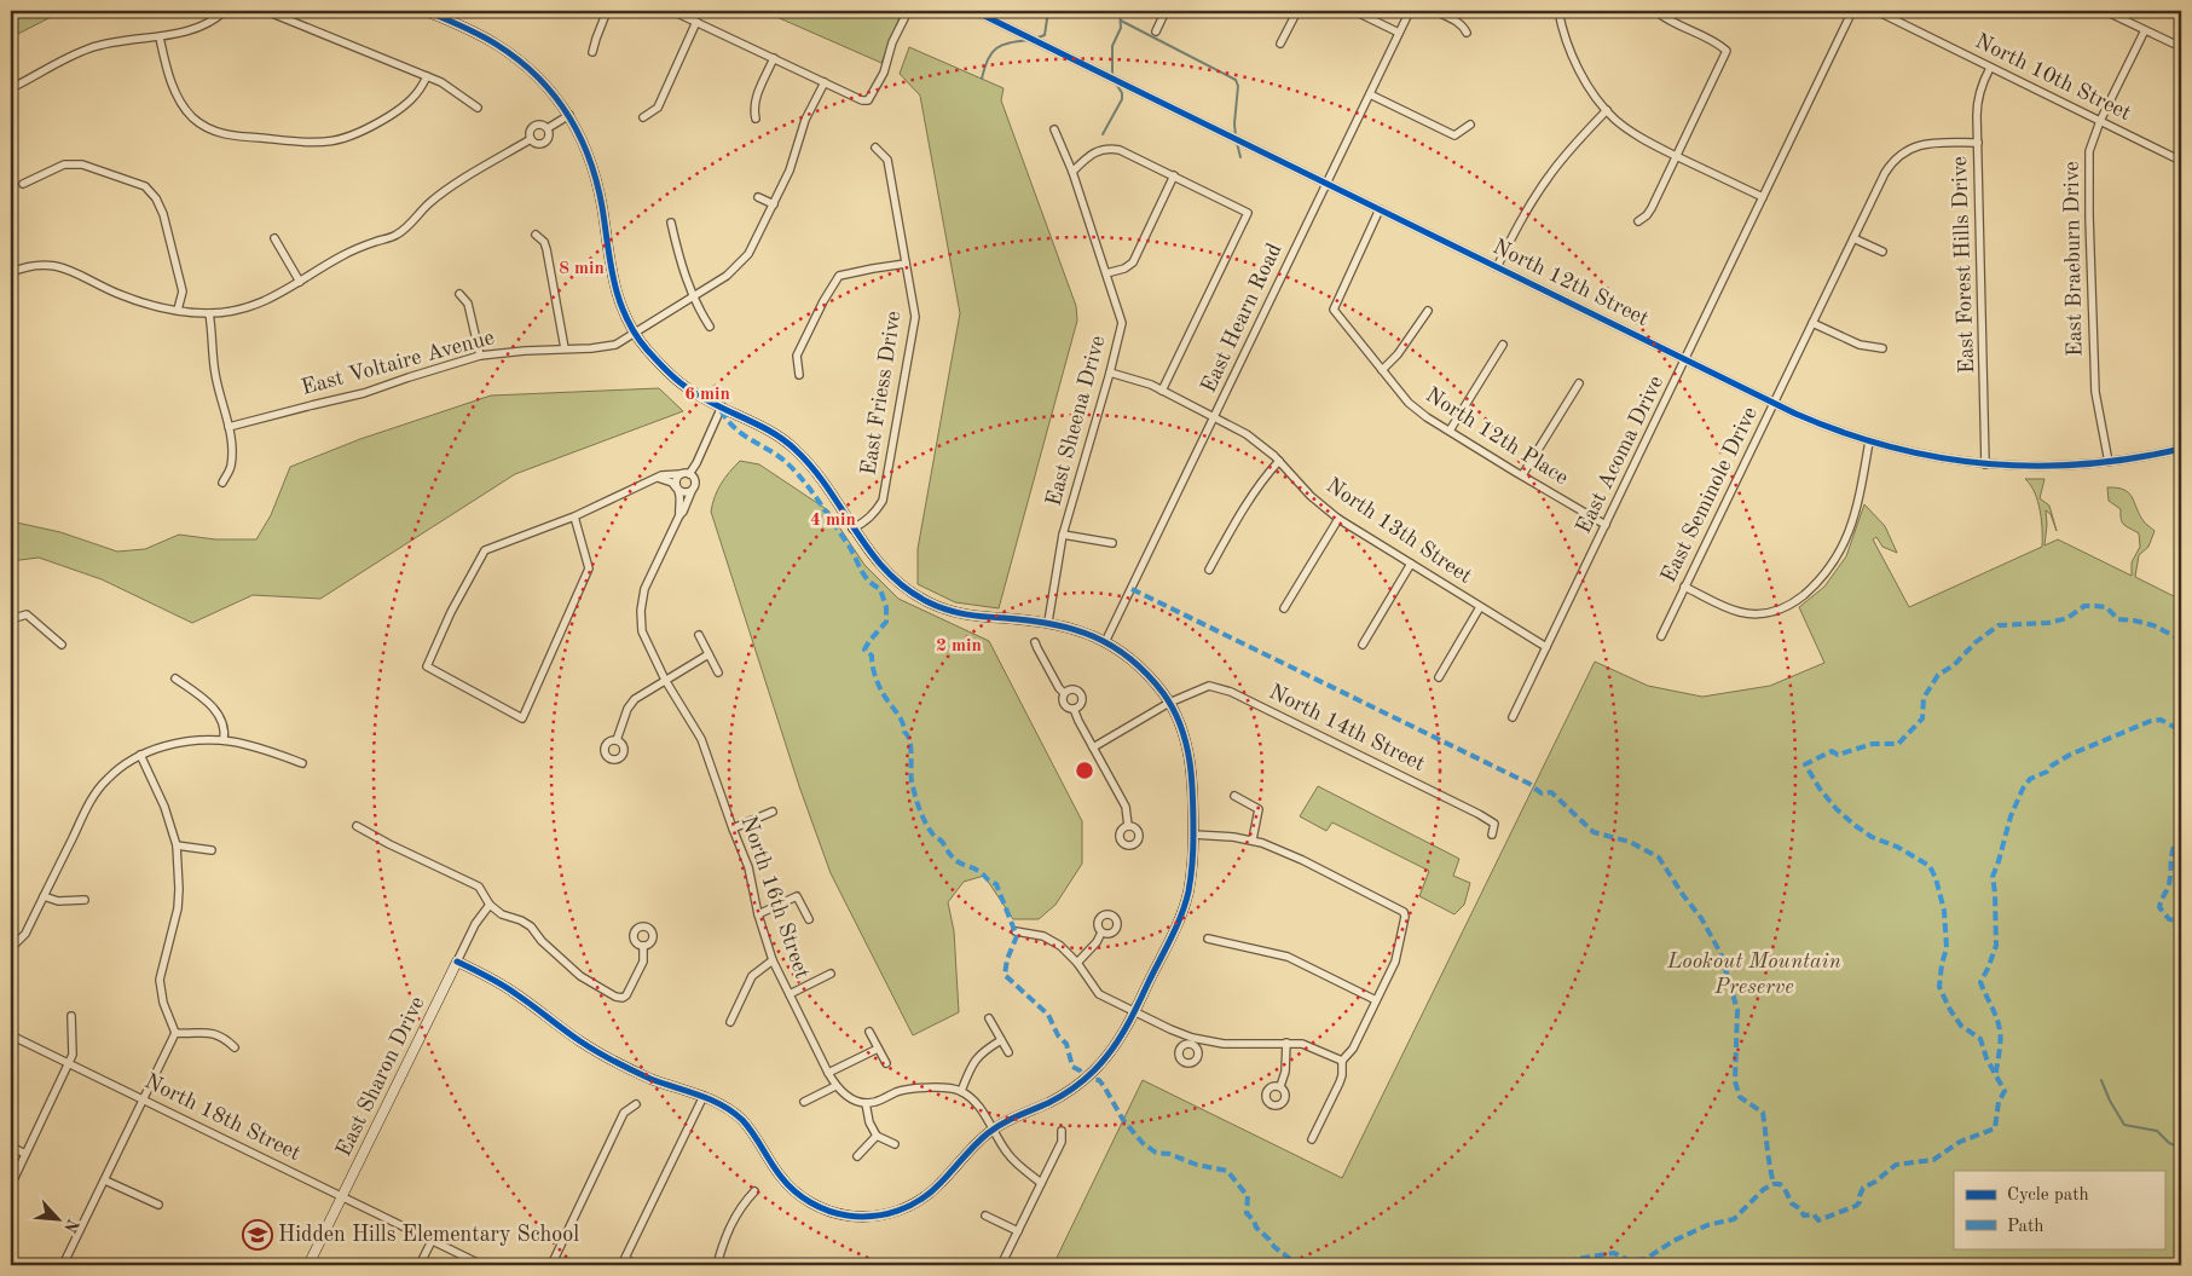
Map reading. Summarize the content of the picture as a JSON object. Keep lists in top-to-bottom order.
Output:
{
  "streets": {
    "street": [
      "North 10th Street",
      "East Braeburn Drive",
      "East Forest Hills Drive",
      "North 12th Street",
      "East Hearn Road",
      "East Voltaire Avenue",
      "East Friess Drive",
      "East Sheena Drive",
      "North 12th Place",
      "East Acoma Drive",
      "East Seminole Drive",
      "North 13th Street",
      "North 14th Street",
      "North 16th Street",
      "East Sharon Drive",
      "North 18th Street"
    ]
  },
  "crossings": [
    ["North 10th Street", "East Braeburn Drive"],
    ["North 10th Street", "East Forest Hills Drive"],
    ["East Braeburn Drive", "North 12th Street"],
    ["East Forest Hills Drive", "North 12th Street"],
    ["East Forest Hills Drive", "East Seminole Drive"],
    ["North 12th Street", "East Hearn Road"],
    ["North 12th Street", "North 12th Place"],
    ["North 12th Street", "East Acoma Drive"],
    ["North 12th Street", "East Seminole Drive"],
    ["East Hearn Road", "North 13th Street"],
    ["East Sheena Drive", "North 13th Street"],
    ["North 12th Place", "East Acoma Drive"],
    ["East Acoma Drive", "North 13th Street"],
    ["East Sharon Drive", "North 18th Street"]
  ],
  "parks": ["Lookout Mountain Preserve"],
  "places": {
    "school or university": ["Hidden Hills Elementary School"]
  },
  "legend": ["Cycle path", "Path"],
  "north": "bottom right",
  "rings": [
    "8 min",
    "6 min",
    "4 min",
    "2 min"
  ]
}
